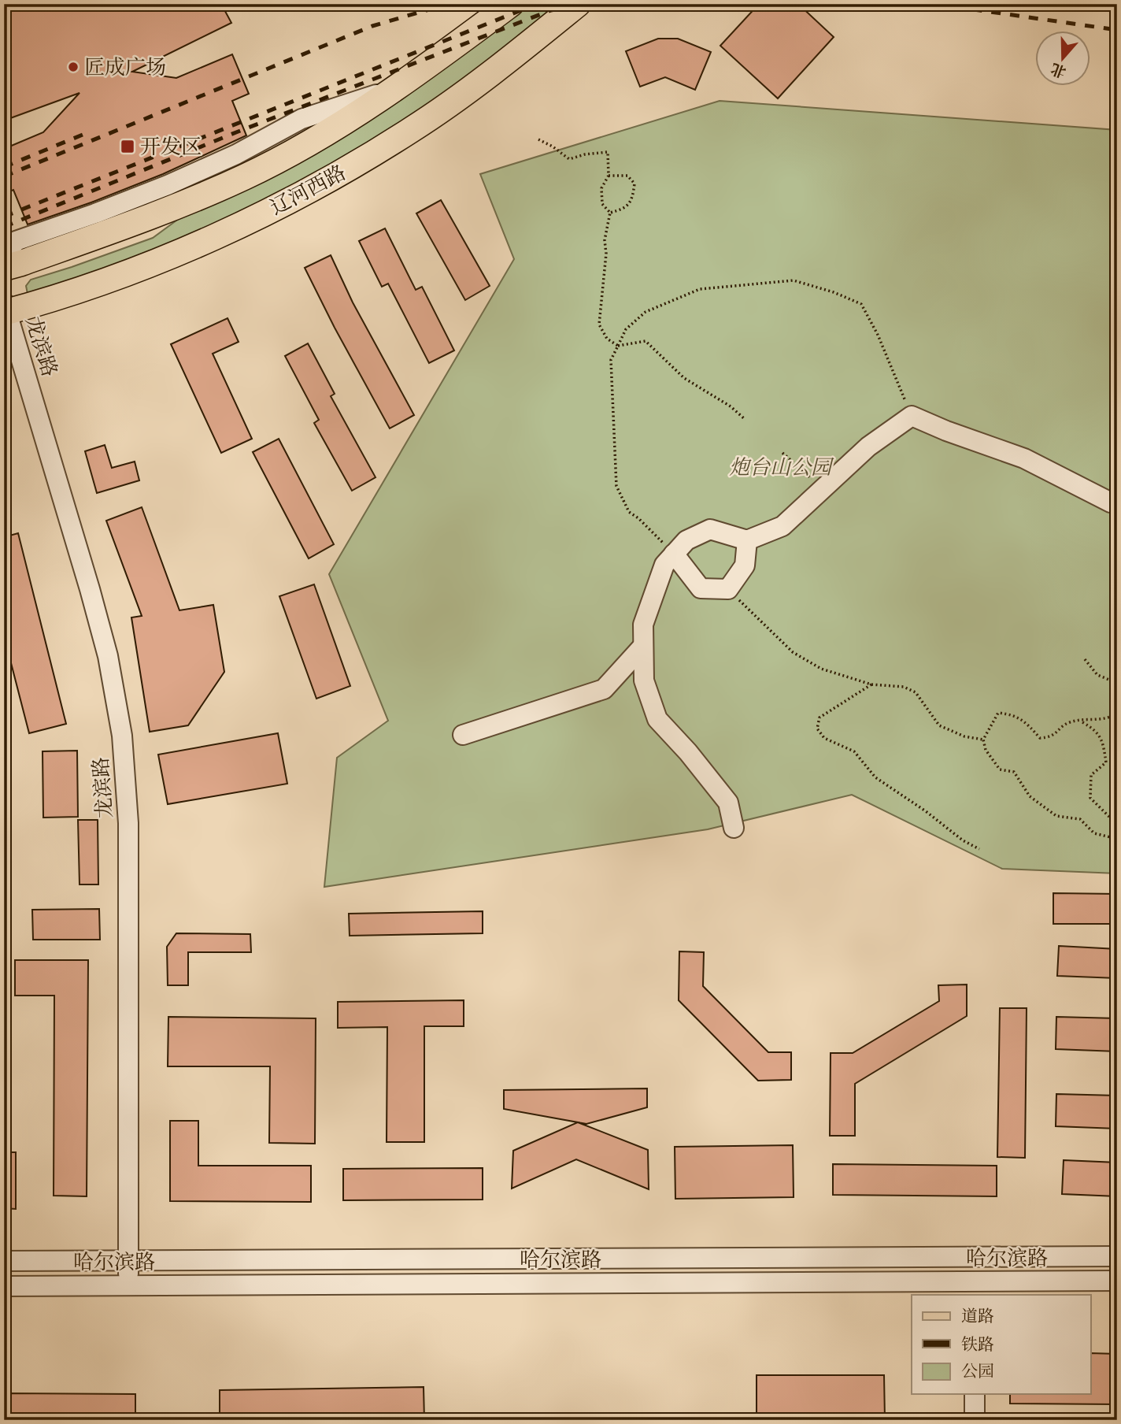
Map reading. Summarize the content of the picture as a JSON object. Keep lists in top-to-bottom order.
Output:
{
  "streets": {
    "main road": ["辽河西路"],
    "street": ["龙滨路", "哈尔滨路"]
  },
  "crossings": [
    ["辽河西路", "龙滨路"],
    ["龙滨路", "哈尔滨路"]
  ],
  "parks": ["炮台山公园"],
  "places": {
    "other": ["匠成广场"],
    "transit": ["开发区"]
  },
  "legend": ["道路", "铁路", "公园"],
  "north": "bottom"
}
